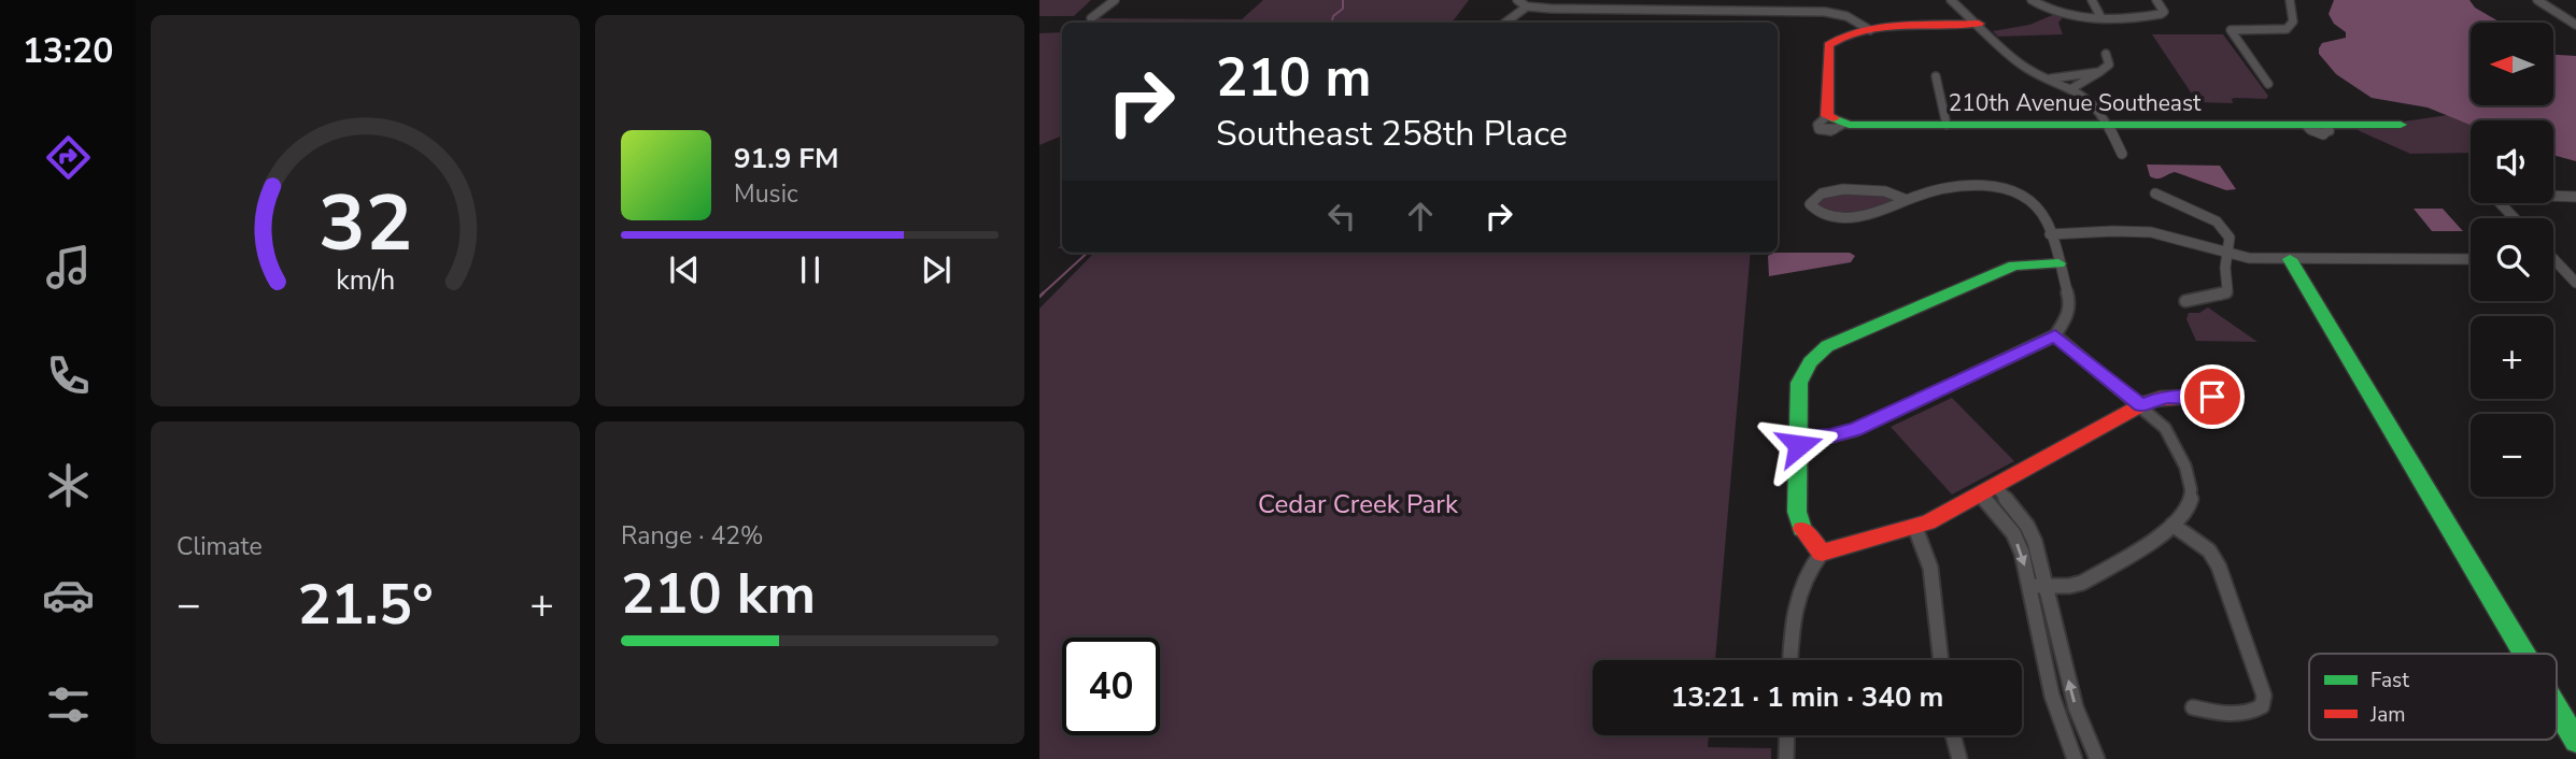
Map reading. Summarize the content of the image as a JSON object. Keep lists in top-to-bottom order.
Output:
{
  "streets": {
    "street": ["210th Avenue Southeast"]
  },
  "parks": ["Cedar Creek Park"],
  "legend": ["Fast", "Jam"],
  "north": "left",
  "page": {
    "tabs": "13:20",
    "map_buttons": ["+", "−"],
    "turn": ["210 m", "Southeast 258th Place"],
    "song": ["91.9 FM", "Music"],
    "tile": [
      "Climate",
      ["Range · 42%", "210 km"]
    ],
    "heat": ["−", "21.5°", "+"],
    "limit": "40",
    "trip": "13:21 · 1 min · 340 m",
    "gauge": ["32", "km/h"]
  }
}
